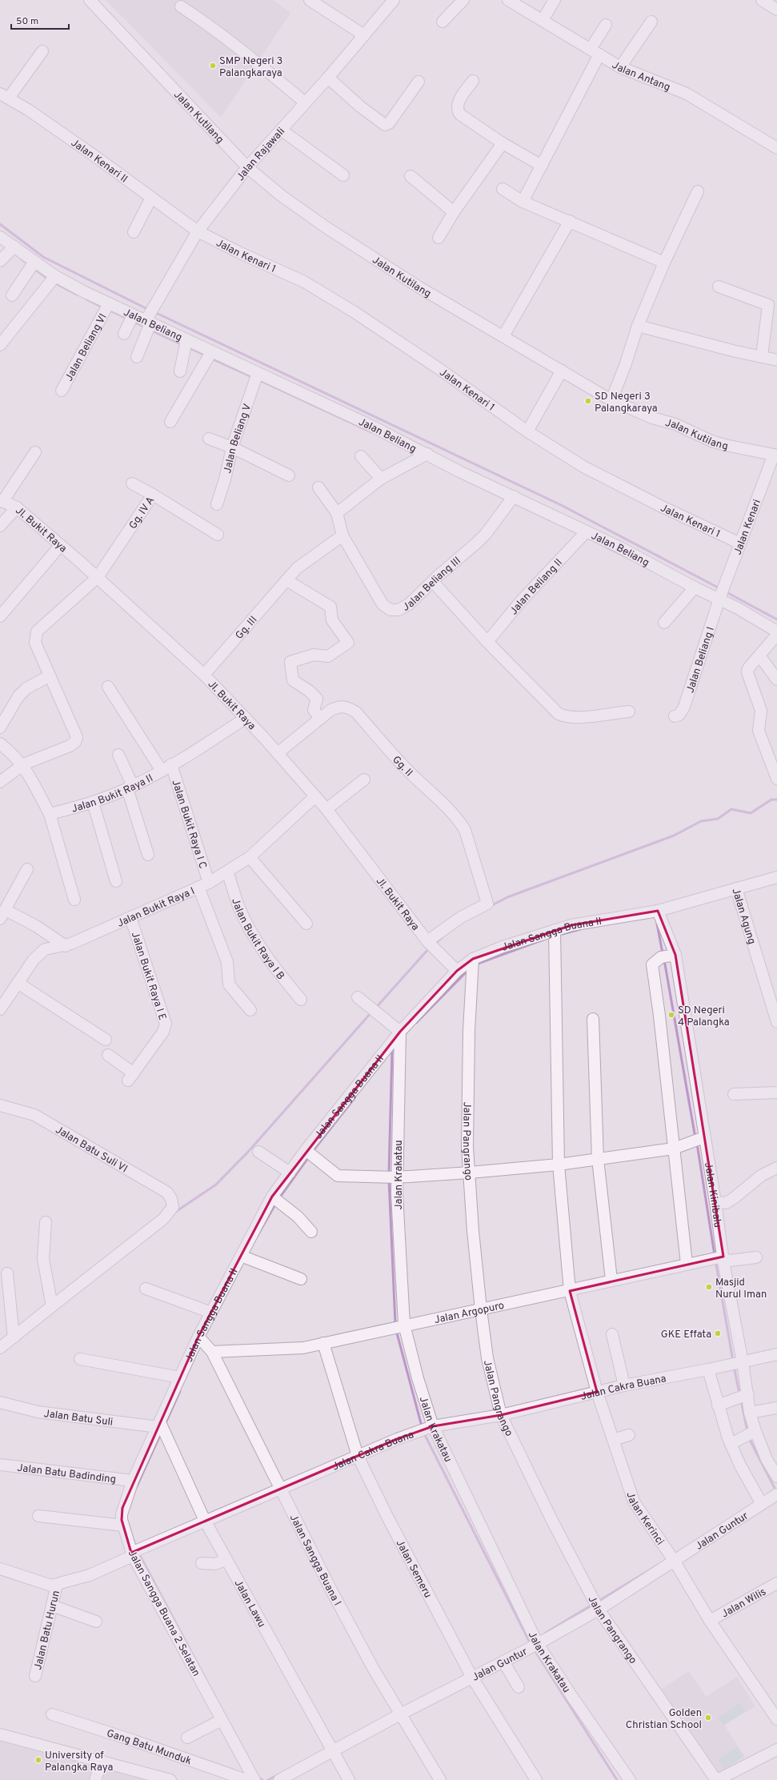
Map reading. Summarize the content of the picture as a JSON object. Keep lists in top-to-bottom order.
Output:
{
  "streets": {
    "street": [
      "Jalan Antang",
      "Jalan Kutilang",
      "Jalan Rajawali",
      "Jalan Kenari II",
      "Jalan Kenari 1",
      "Jalan Beliang",
      "Jalan Beliang VI",
      "Jalan Beliang V",
      "Gg. IV A",
      "Jalan Kenari",
      "Jl. Bukit Raya",
      "Jalan Beliang III",
      "Jalan Beliang II",
      "Gg. III",
      "Jalan Beliang I",
      "Gg. II",
      "Jalan Bukit Raya II",
      "Jalan Bukit Raya I C",
      "Jalan Bukit Raya I",
      "Jalan Agung",
      "Jalan Sangga Buana II",
      "Jalan Bukit Raya I B",
      "Jalan Bukit Raya I E",
      "Jalan Pangrango",
      "Jalan Batu Suli VI",
      "Jalan Krakatau",
      "Jalan Kinibalu",
      "Jalan Argopuro",
      "Jalan Cakra Buana",
      "Jalan Batu Suli",
      "Jalan Batu Badinding",
      "Jalan Kerinci",
      "Jalan Guntur",
      "Jalan Sangga Buana I",
      "Jalan Semeru",
      "Jalan Wilis",
      "Jalan Lawu",
      "Jalan Sangga Buana 2 Selatan",
      "Jalan Batu Hurun",
      "Gang Batu Munduk"
    ]
  },
  "crossings": [
    ["Jalan Kutilang", "Jalan Rajawali"],
    ["Jalan Kutilang", "Jalan Kenari"],
    ["Jalan Rajawali", "Jalan Kenari II"],
    ["Jalan Rajawali", "Jalan Kenari 1"],
    ["Jalan Rajawali", "Jalan Beliang"],
    ["Jalan Kenari II", "Jalan Kenari 1"],
    ["Jalan Kenari 1", "Jalan Kenari"],
    ["Jalan Beliang", "Jalan Beliang VI"],
    ["Jalan Beliang", "Jalan Beliang V"],
    ["Jalan Beliang", "Jalan Kenari"],
    ["Jalan Beliang", "Jalan Beliang III"],
    ["Jalan Beliang", "Jalan Beliang II"],
    ["Jalan Beliang", "Jalan Beliang I"],
    ["Gg. IV A", "Jl. Bukit Raya"],
    ["Jalan Kenari", "Jalan Beliang I"],
    ["Jl. Bukit Raya", "Gg. III"],
    ["Jl. Bukit Raya", "Gg. II"],
    ["Jl. Bukit Raya", "Jalan Bukit Raya II"],
    ["Jl. Bukit Raya", "Jalan Bukit Raya I"],
    ["Jl. Bukit Raya", "Jalan Sangga Buana II"],
    ["Jalan Beliang III", "Gg. III"],
    ["Jalan Bukit Raya II", "Jalan Bukit Raya I C"],
    ["Jalan Bukit Raya I C", "Jalan Bukit Raya I"],
    ["Jalan Bukit Raya I", "Jalan Bukit Raya I B"],
    ["Jalan Bukit Raya I", "Jalan Bukit Raya I E"],
    ["Jalan Agung", "Jalan Sangga Buana II"],
    ["Jalan Agung", "Jalan Kinibalu"],
    ["Jalan Sangga Buana II", "Jalan Pangrango"],
    ["Jalan Sangga Buana II", "Jalan Krakatau"],
    ["Jalan Sangga Buana II", "Jalan Kinibalu"],
    ["Jalan Sangga Buana II", "Jalan Batu Suli"],
    ["Jalan Sangga Buana II", "Jalan Sangga Buana I"],
    ["Jalan Sangga Buana II", "Jalan Lawu"],
    ["Jalan Sangga Buana II", "Jalan Sangga Buana 2 Selatan"],
    ["Jalan Pangrango", "Jalan Argopuro"],
    ["Jalan Pangrango", "Jalan Cakra Buana"],
    ["Jalan Pangrango", "Jalan Guntur"],
    ["Jalan Krakatau", "Jalan Argopuro"],
    ["Jalan Krakatau", "Jalan Cakra Buana"],
    ["Jalan Krakatau", "Jalan Guntur"],
    ["Jalan Kinibalu", "Jalan Argopuro"],
    ["Jalan Kinibalu", "Jalan Cakra Buana"],
    ["Jalan Argopuro", "Jalan Kerinci"],
    ["Jalan Argopuro", "Jalan Sangga Buana I"],
    ["Jalan Argopuro", "Jalan Semeru"],
    ["Jalan Cakra Buana", "Jalan Kerinci"],
    ["Jalan Cakra Buana", "Jalan Sangga Buana I"],
    ["Jalan Cakra Buana", "Jalan Semeru"],
    ["Jalan Cakra Buana", "Jalan Lawu"],
    ["Jalan Cakra Buana", "Jalan Sangga Buana 2 Selatan"],
    ["Jalan Cakra Buana", "Jalan Batu Hurun"],
    ["Jalan Batu Suli", "Jalan Lawu"],
    ["Jalan Batu Suli", "Jalan Sangga Buana 2 Selatan"],
    ["Jalan Batu Badinding", "Jalan Sangga Buana 2 Selatan"],
    ["Jalan Kerinci", "Jalan Guntur"],
    ["Jalan Kerinci", "Jalan Wilis"],
    ["Jalan Guntur", "Jalan Sangga Buana I"],
    ["Jalan Guntur", "Jalan Semeru"],
    ["Jalan Guntur", "Jalan Lawu"],
    ["Jalan Lawu", "Jalan Sangga Buana 2 Selatan"],
    ["Jalan Sangga Buana 2 Selatan", "Jalan Batu Hurun"]
  ],
  "places": [
    "SMP Negeri 3 Palangkaraya",
    "SD Negeri 3 Palangkaraya",
    "SD Negeri 4 Palangka",
    "Masjid Nurul Iman",
    "GKE Effata",
    "Golden Christian School",
    "University of Palangka Raya"
  ],
  "scale_bar": "50 m"
}
